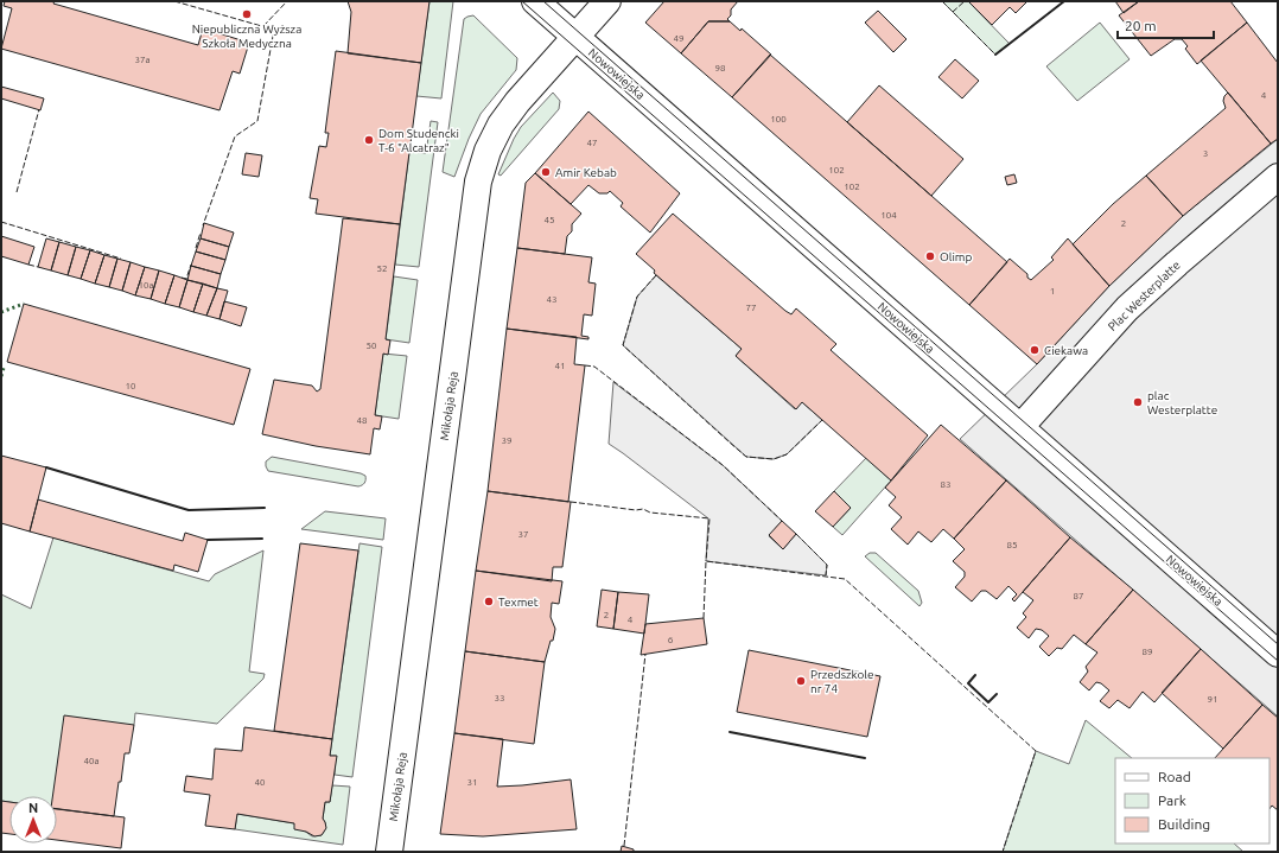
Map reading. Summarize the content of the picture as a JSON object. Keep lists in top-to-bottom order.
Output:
{
  "streets": {
    "street": ["Nowowiejska", "Plac Westerplatte", "Mikołaja Reja"]
  },
  "crossings": [
    ["Nowowiejska", "Plac Westerplatte"],
    ["Nowowiejska", "Mikołaja Reja"]
  ],
  "places": [
    "Niepubliczna Wyższa Szkoła Medyczna",
    "Dom Studencki T-6 \"Alcatraz\"",
    "Amir Kebab",
    "Olimp",
    "Ciekawa",
    "plac Westerplatte",
    "Texmet",
    "Przedszkole nr 74"
  ],
  "house_numbers": [
    "49",
    "37a",
    "98",
    "4",
    "100",
    "47",
    "3",
    "102",
    "102",
    "104",
    "45",
    "2",
    "52",
    "10a",
    "1",
    "43",
    "77",
    "50",
    "41",
    "10",
    "48",
    "39",
    "83",
    "37",
    "85",
    "87",
    "2",
    "4",
    "6",
    "89",
    "33",
    "91",
    "40a",
    "40",
    "31"
  ],
  "legend": ["Road", "Park", "Building"],
  "scale_bar": "20 m",
  "north": "top"
}
